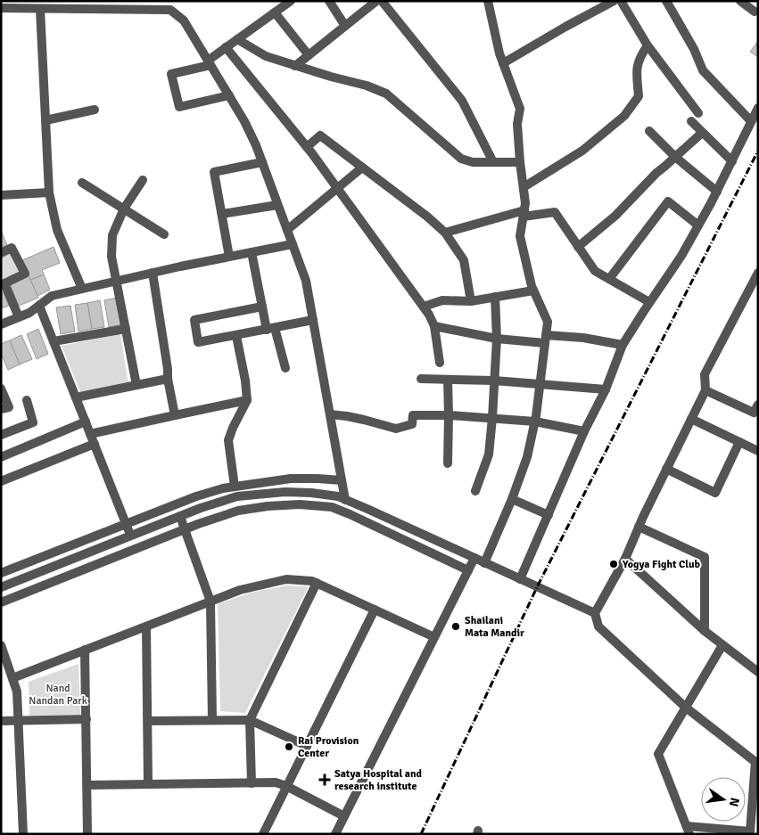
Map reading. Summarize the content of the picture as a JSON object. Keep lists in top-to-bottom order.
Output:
{
  "parks": ["Nand Nandan Park"],
  "places": {
    "other": ["Yogya Fight Club", "Shailani Mata Mandir", "Rai Provision Center"],
    "health": ["Satya Hospital and research institute"]
  },
  "north": "right"
}
